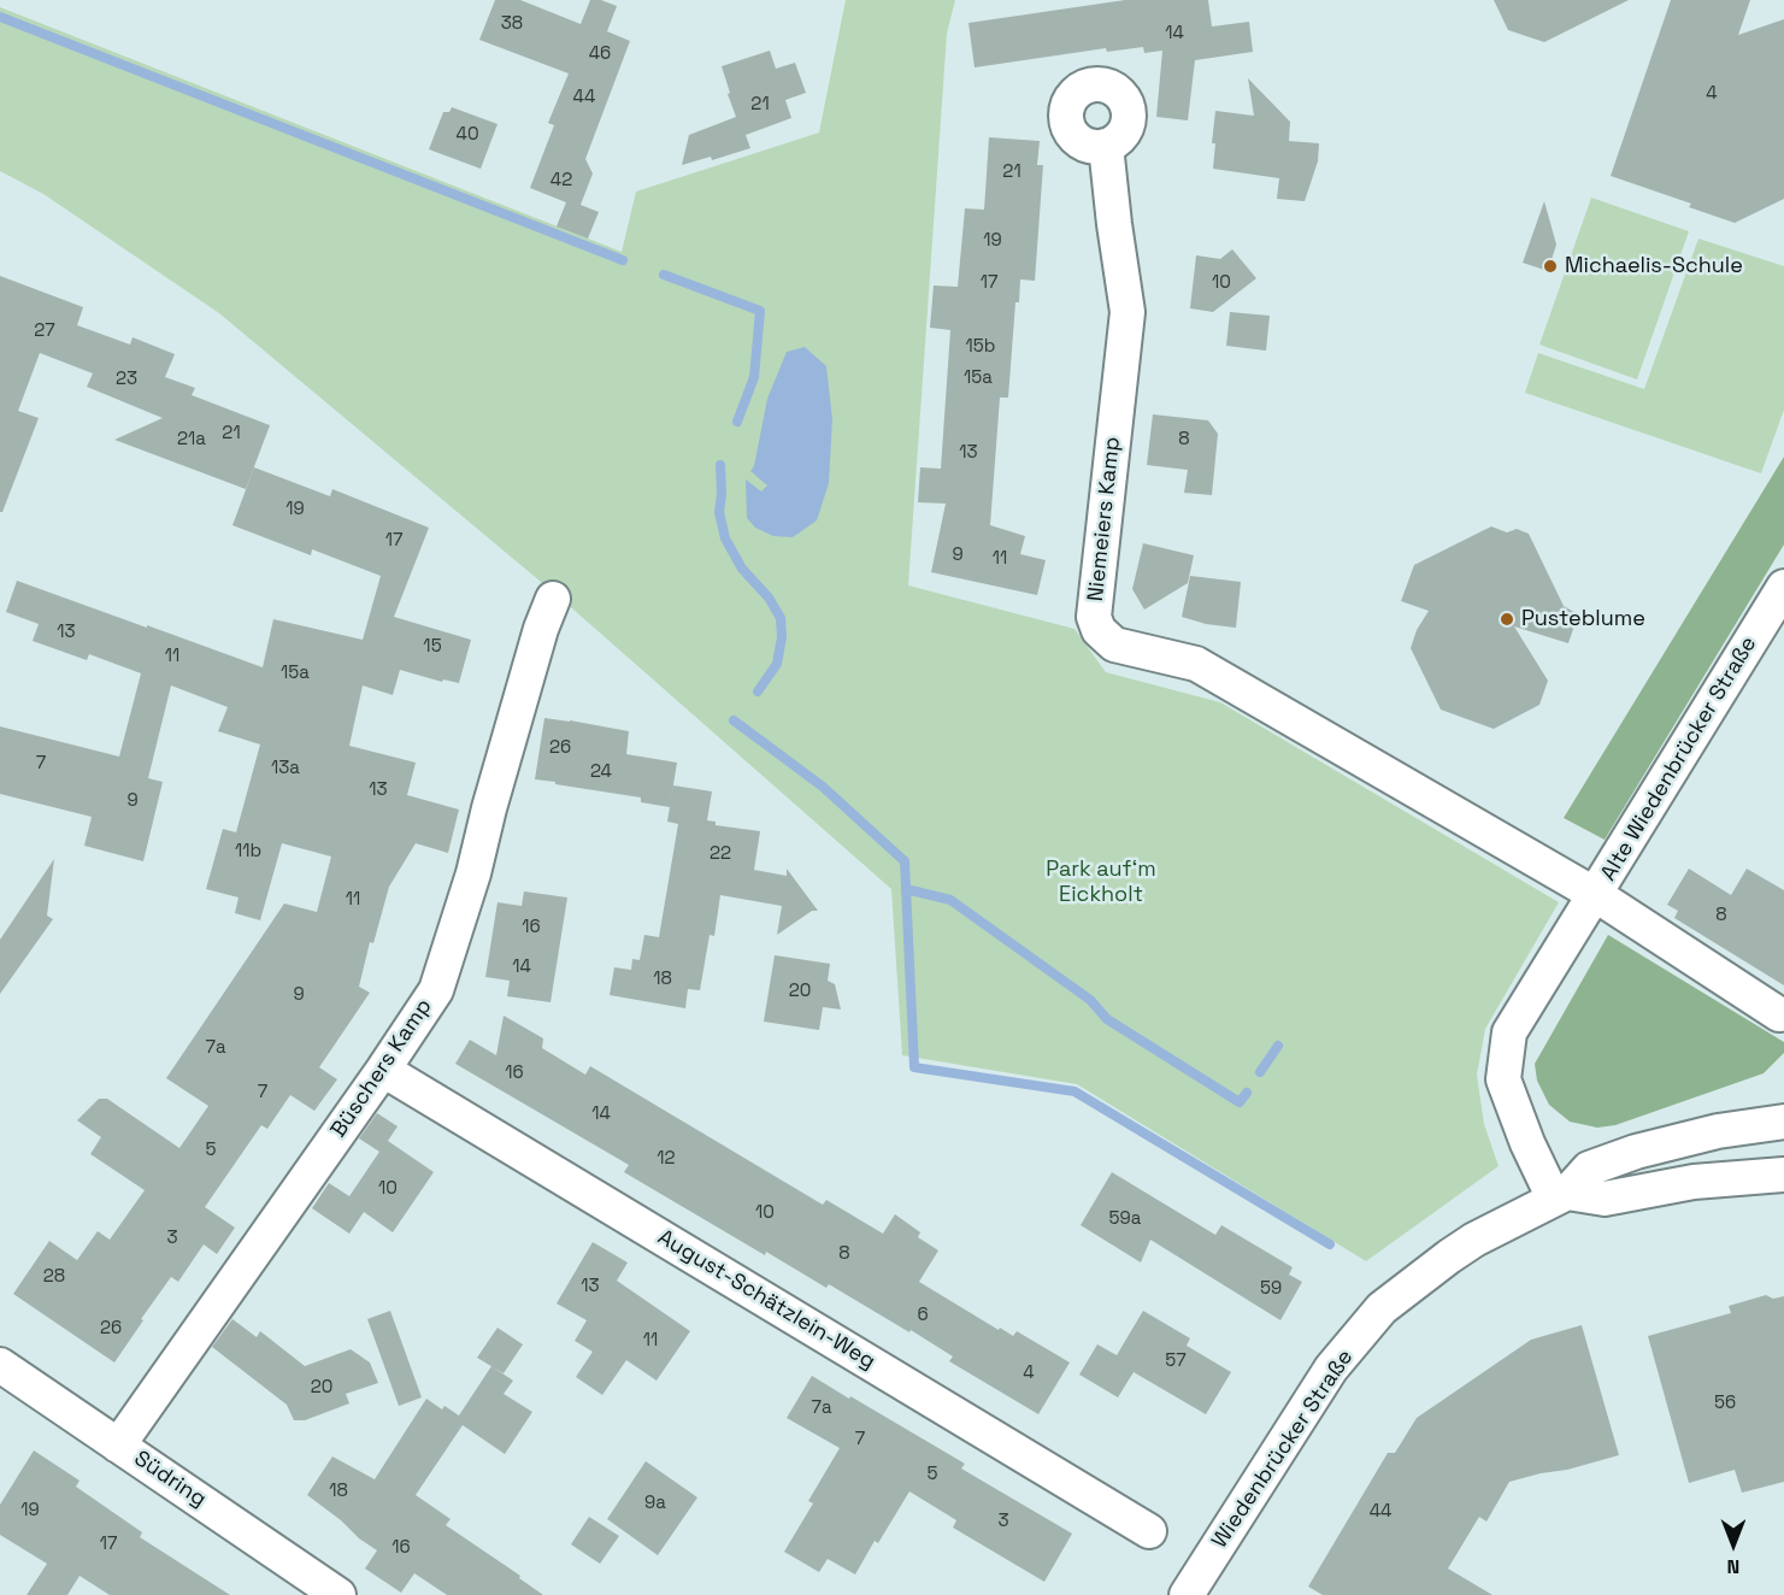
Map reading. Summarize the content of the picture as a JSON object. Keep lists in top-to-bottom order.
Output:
{
  "streets": {
    "street": [
      "Niemeiers Kamp",
      "Alte Wiedenbrücker Straße",
      "Büschers Kamp",
      "August-Schätzlein-Weg",
      "Wiedenbrücker Straße",
      "Südring"
    ]
  },
  "crossings": [
    ["Niemeiers Kamp", "Alte Wiedenbrücker Straße"],
    ["Alte Wiedenbrücker Straße", "Wiedenbrücker Straße"],
    ["Büschers Kamp", "August-Schätzlein-Weg"],
    ["Büschers Kamp", "Südring"]
  ],
  "parks": ["Park auf‘m Eickholt"],
  "places": ["Michaelis-Schule", "Pusteblume"],
  "house_numbers": [
    "38",
    "14",
    "46",
    "4",
    "44",
    "21",
    "40",
    "21",
    "42",
    "19",
    "17",
    "10",
    "27",
    "15b",
    "15a",
    "23",
    "21",
    "21a",
    "8",
    "13",
    "19",
    "17",
    "9",
    "11",
    "13",
    "15",
    "11",
    "15a",
    "26",
    "7",
    "13a",
    "24",
    "13",
    "9",
    "11b",
    "22",
    "11",
    "8",
    "16",
    "14",
    "18",
    "20",
    "9",
    "7a",
    "16",
    "7",
    "14",
    "5",
    "12",
    "10",
    "10",
    "59a",
    "3",
    "8",
    "28",
    "13",
    "59",
    "6",
    "26",
    "11",
    "57",
    "4",
    "20",
    "56",
    "7a",
    "7",
    "5",
    "18",
    "9a",
    "19",
    "44",
    "3",
    "17",
    "16"
  ],
  "north": "bottom"
}
